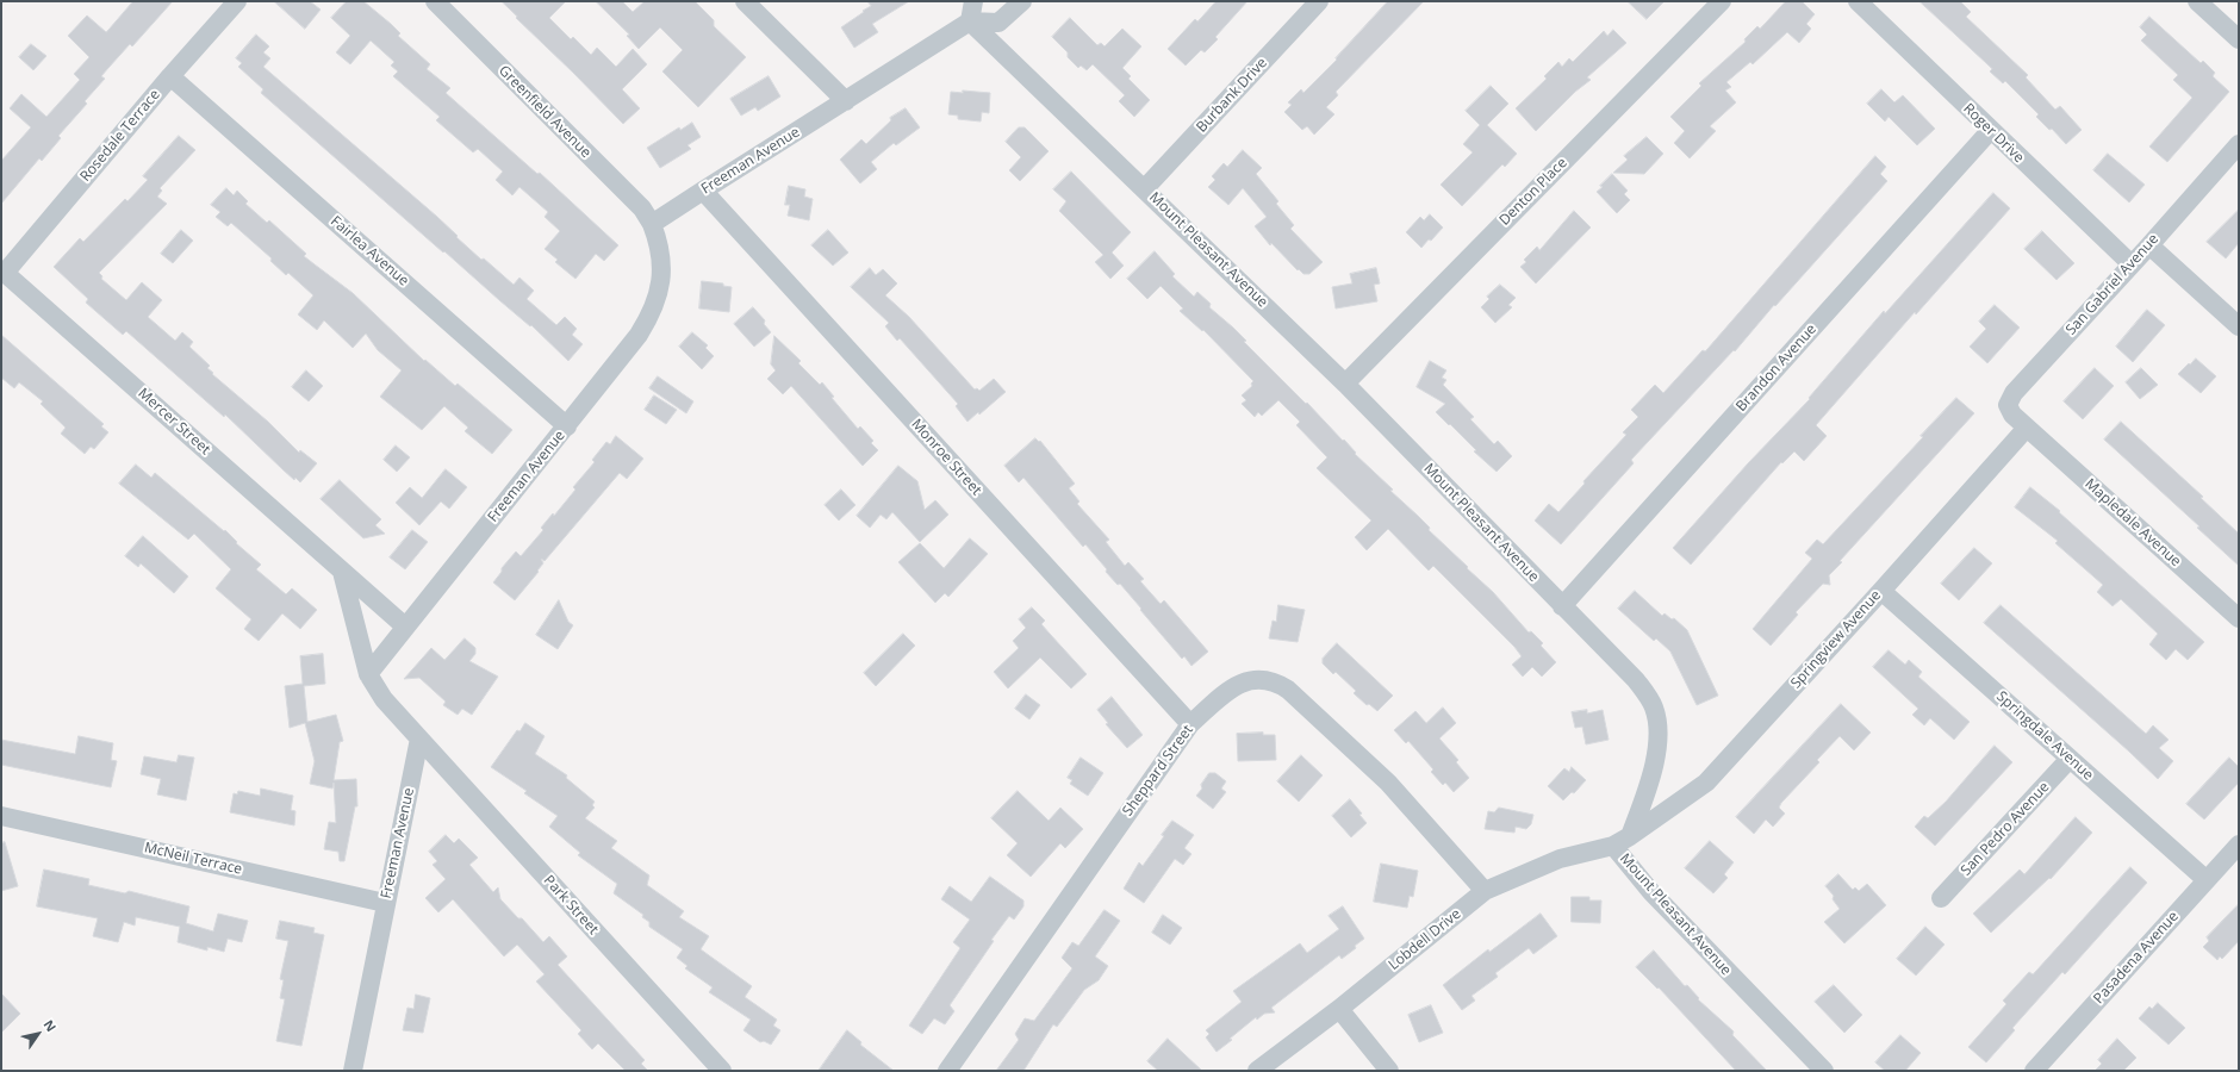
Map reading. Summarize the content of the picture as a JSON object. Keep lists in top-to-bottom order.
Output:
{
  "streets": {
    "street": [
      "Burbank Drive",
      "Greenfield Avenue",
      "Roger Drive",
      "Rosedale Terrace",
      "Freeman Avenue",
      "Denton Place",
      "Mount Pleasant Avenue",
      "Fairlea Avenue",
      "San Gabriel Avenue",
      "Brandon Avenue",
      "Mercer Street",
      "Monroe Street",
      "Mapledale Avenue",
      "Springview Avenue",
      "Springdale Avenue",
      "Sheppard Street",
      "San Pedro Avenue",
      "McNeil Terrace",
      "Park Street",
      "Lobdell Drive",
      "Pasadena Avenue"
    ]
  },
  "crossings": [
    ["Burbank Drive", "Mount Pleasant Avenue"],
    ["Greenfield Avenue", "Freeman Avenue"],
    ["Roger Drive", "San Gabriel Avenue"],
    ["Roger Drive", "Brandon Avenue"],
    ["Rosedale Terrace", "Fairlea Avenue"],
    ["Rosedale Terrace", "Mercer Street"],
    ["Freeman Avenue", "Mount Pleasant Avenue"],
    ["Freeman Avenue", "Fairlea Avenue"],
    ["Freeman Avenue", "Mercer Street"],
    ["Freeman Avenue", "Monroe Street"],
    ["Freeman Avenue", "McNeil Terrace"],
    ["Freeman Avenue", "Park Street"],
    ["Denton Place", "Mount Pleasant Avenue"],
    ["Mount Pleasant Avenue", "Brandon Avenue"],
    ["Mount Pleasant Avenue", "Springview Avenue"],
    ["Mount Pleasant Avenue", "Lobdell Drive"],
    ["San Gabriel Avenue", "Mapledale Avenue"],
    ["San Gabriel Avenue", "Springview Avenue"],
    ["Monroe Street", "Sheppard Street"],
    ["Mapledale Avenue", "Springview Avenue"],
    ["Springview Avenue", "Springdale Avenue"],
    ["Springdale Avenue", "San Pedro Avenue"],
    ["Springdale Avenue", "Pasadena Avenue"],
    ["Sheppard Street", "Lobdell Drive"]
  ],
  "north": "top right"
}
